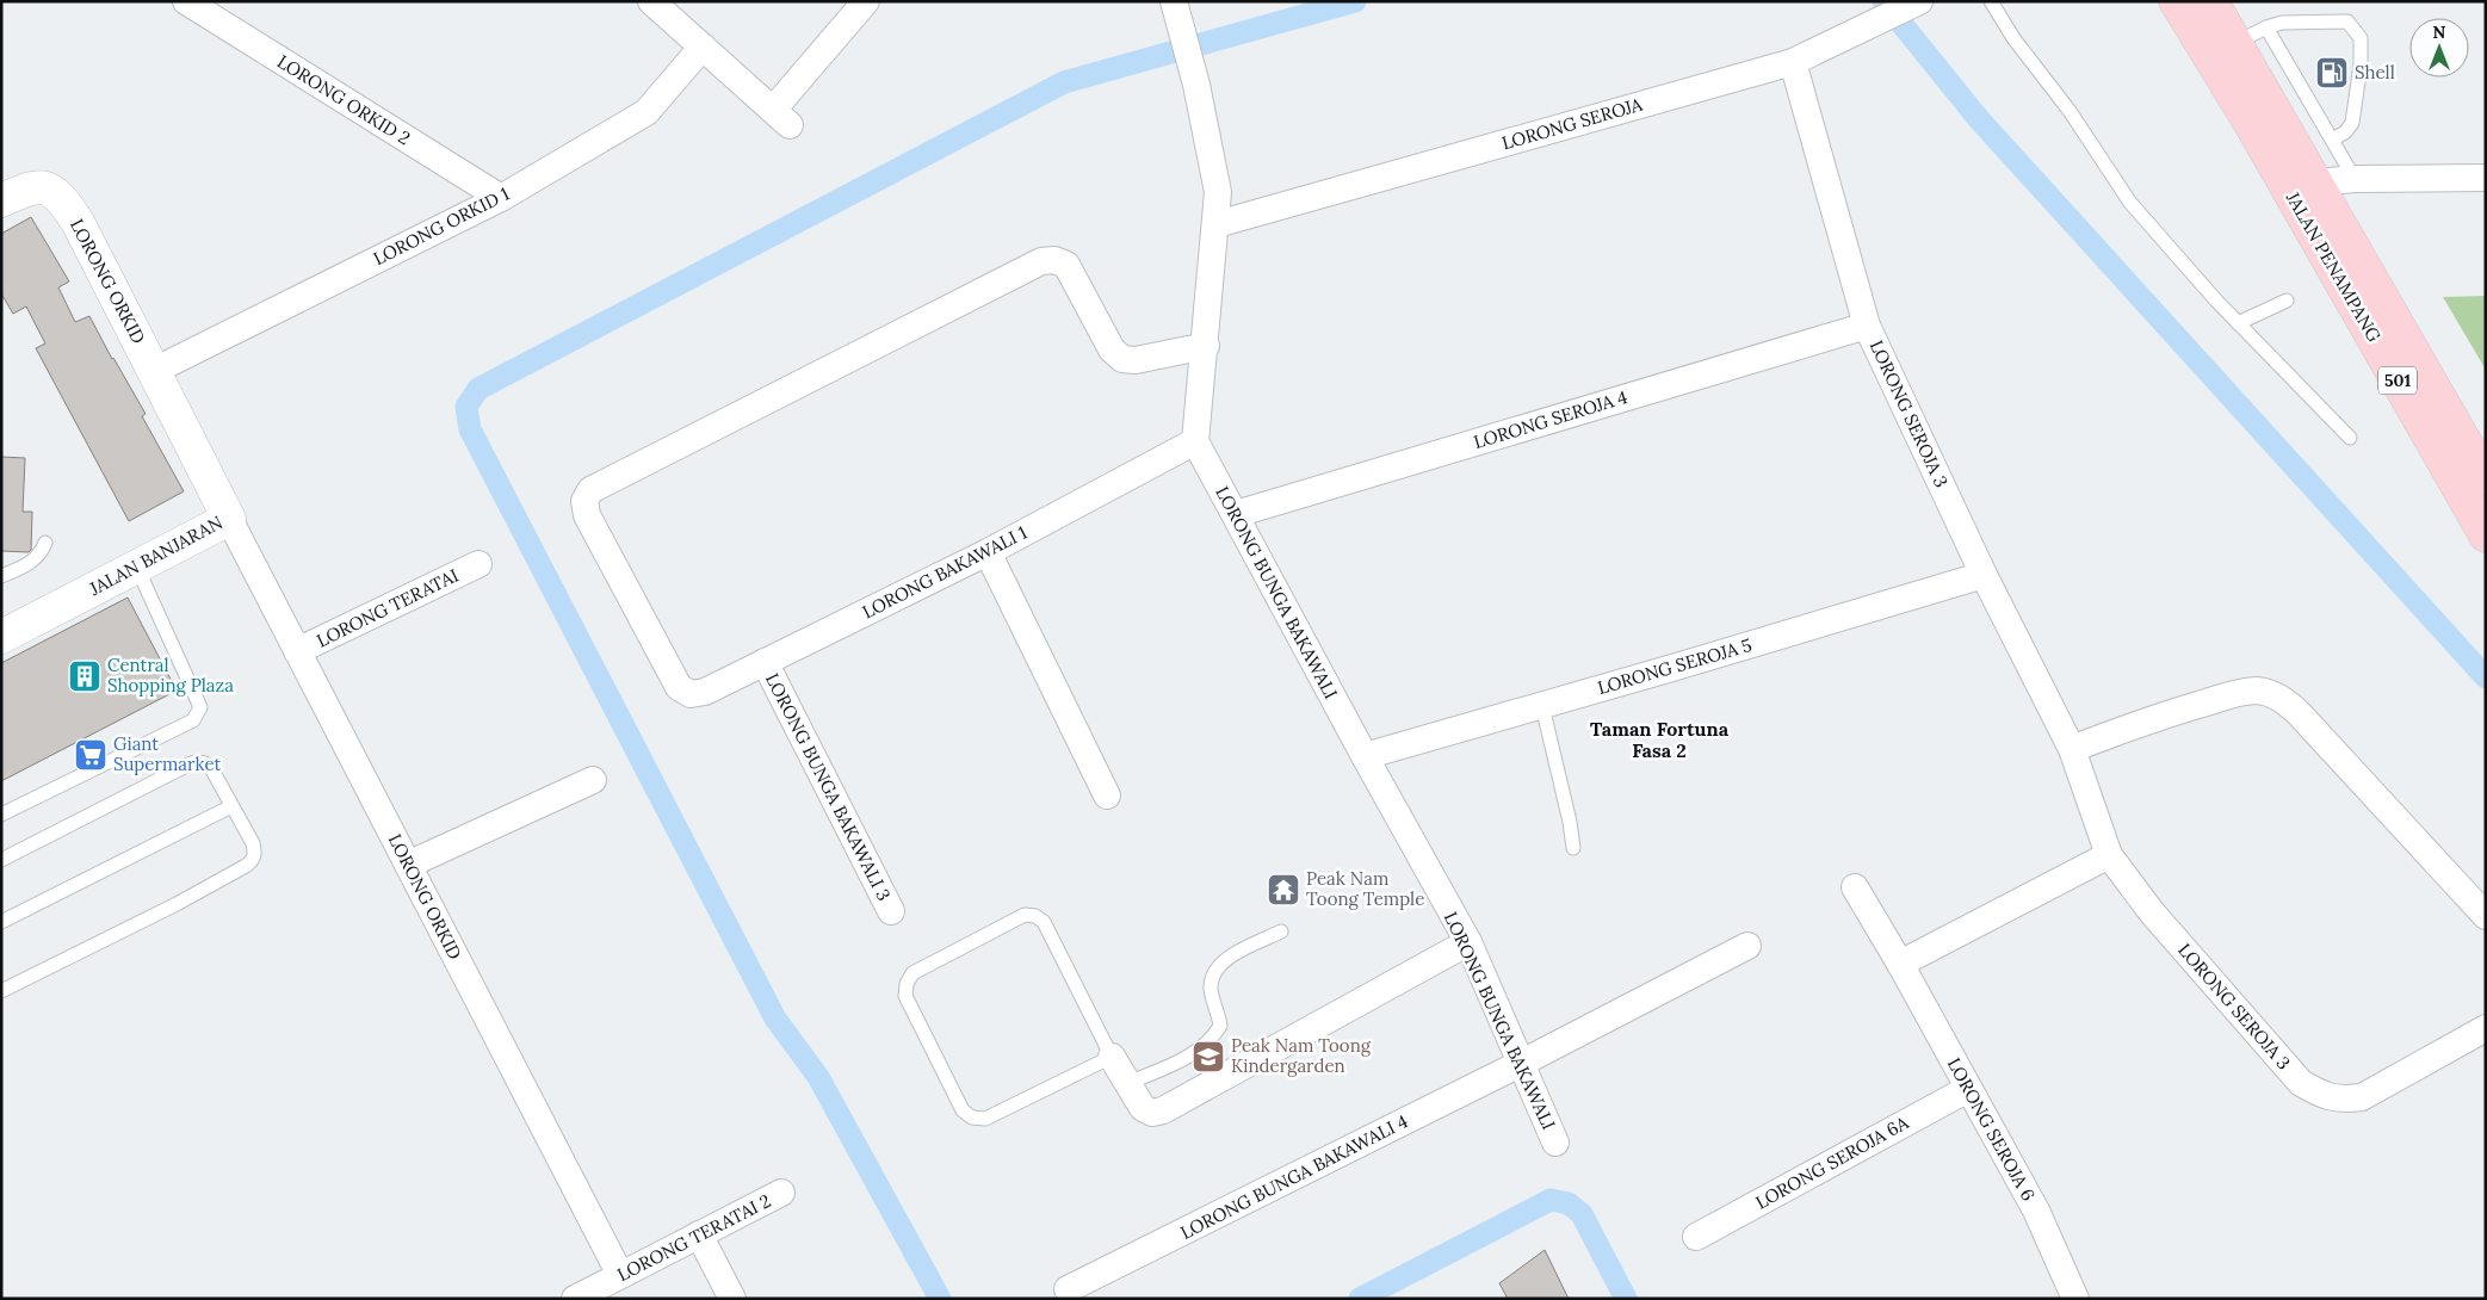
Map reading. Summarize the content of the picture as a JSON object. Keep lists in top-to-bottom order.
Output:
{
  "streets": {
    "main road": ["JALAN PENAMPANG", "501"],
    "street": [
      "LORONG ORKID 2",
      "LORONG SEROJA",
      "LORONG ORKID 1",
      "LORONG ORKID",
      "LORONG SEROJA 3",
      "LORONG SEROJA 4",
      "JALAN BANJARAN",
      "LORONG BAKAWALI 1",
      "LORONG BUNGA BAKAWALI",
      "LORONG TERATAI",
      "LORONG SEROJA 5",
      "LORONG BUNGA BAKAWALI 3",
      "LORONG SEROJA 6",
      "LORONG SEROJA 6A",
      "LORONG BUNGA BAKAWALI 4",
      "LORONG TERATAI 2"
    ]
  },
  "crossings": [
    ["LORONG ORKID 2", "LORONG ORKID 1"],
    ["LORONG SEROJA", "LORONG SEROJA 3"],
    ["LORONG ORKID 1", "LORONG ORKID"],
    ["LORONG ORKID 1", "JALAN BANJARAN"],
    ["LORONG ORKID", "JALAN BANJARAN"],
    ["LORONG ORKID", "LORONG TERATAI"],
    ["LORONG ORKID", "LORONG TERATAI 2"],
    ["LORONG SEROJA 3", "LORONG SEROJA 4"],
    ["LORONG SEROJA 3", "LORONG SEROJA 5"],
    ["LORONG SEROJA 4", "LORONG BUNGA BAKAWALI"],
    ["LORONG BAKAWALI 1", "LORONG BUNGA BAKAWALI"],
    ["LORONG BAKAWALI 1", "LORONG BUNGA BAKAWALI 3"],
    ["LORONG BUNGA BAKAWALI", "LORONG SEROJA 5"],
    ["LORONG BUNGA BAKAWALI", "LORONG BUNGA BAKAWALI 4"],
    ["LORONG SEROJA 6", "LORONG SEROJA 6A"]
  ],
  "districts": ["Taman Fortuna Fasa 2"],
  "places": {
    "fuel station": ["Shell"],
    "building": ["Central Shopping Plaza"],
    "supermarket": ["Giant Supermarket"],
    "temple": ["Peak Nam Toong Temple"],
    "school or university": ["Peak Nam Toong Kindergarden"]
  },
  "north": "top"
}
